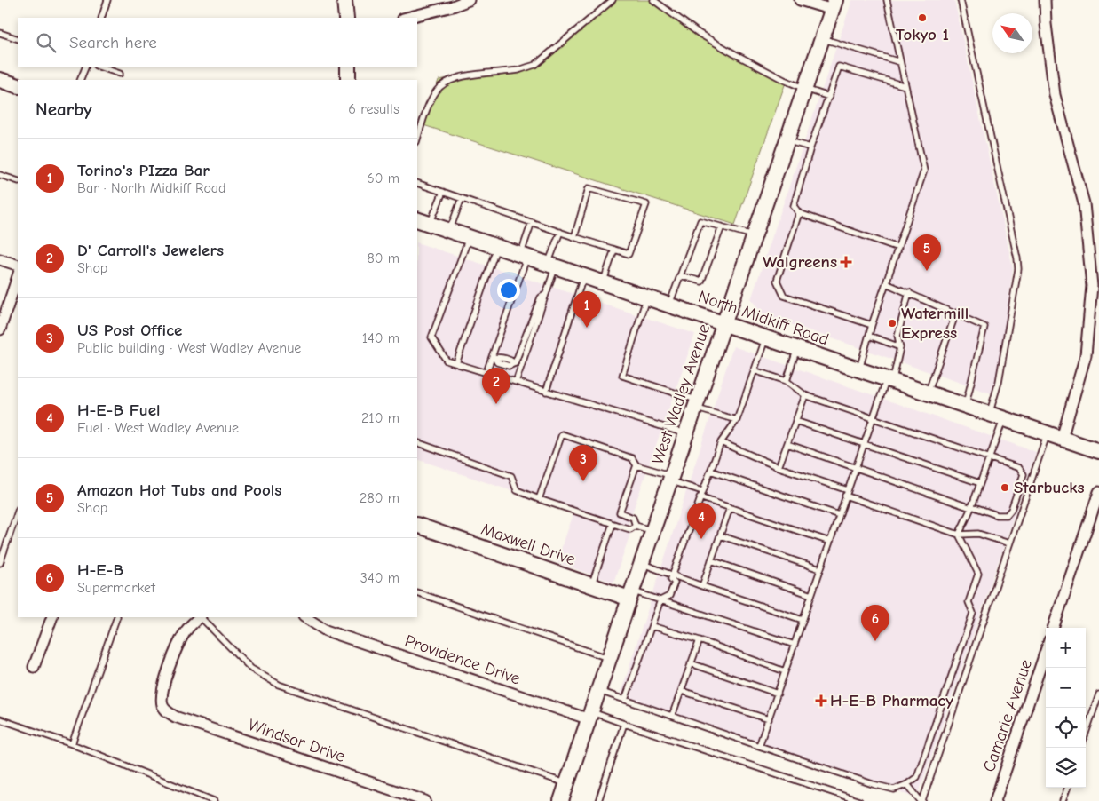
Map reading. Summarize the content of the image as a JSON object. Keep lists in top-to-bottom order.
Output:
{
  "streets": {
    "main road": ["North Midkiff Road", "West Wadley Avenue", "Maxwell Drive"],
    "street": ["Providence Drive", "Camarie Avenue", "Windsor Drive"]
  },
  "crossings": [
    ["North Midkiff Road", "West Wadley Avenue"],
    ["West Wadley Avenue", "Maxwell Drive"],
    ["West Wadley Avenue", "Providence Drive"]
  ],
  "places": {
    "other": ["Tokyo 1", "Watermill Express", "Starbucks"],
    "health": ["Walgreens", "H-E-B Pharmacy"]
  },
  "north": "top left",
  "page": {
    "search": "Search here",
    "heading": ["Nearby", "6 results"],
    "list": [
      {
        "mark": "1",
        "name": "Torino's PIzza Bar",
        "note": "Bar · North Midkiff Road",
        "value": "60 m"
      },
      {
        "mark": "2",
        "name": "D' Carroll's Jewelers",
        "note": "Shop",
        "value": "80 m"
      },
      {
        "mark": "3",
        "name": "US Post Office",
        "note": "Public building · West Wadley Avenue",
        "value": "140 m"
      },
      {
        "mark": "4",
        "name": "H-E-B Fuel",
        "note": "Fuel · West Wadley Avenue",
        "value": "210 m"
      },
      {
        "mark": "5",
        "name": "Amazon Hot Tubs and Pools",
        "note": "Shop",
        "value": "280 m"
      },
      {
        "mark": "6",
        "name": "H-E-B",
        "note": "Supermarket",
        "value": "340 m"
      }
    ],
    "pins": [
      "5",
      "1",
      "2",
      "3",
      "4",
      "6"
    ],
    "map_buttons": ["+", "−"]
  }
}
